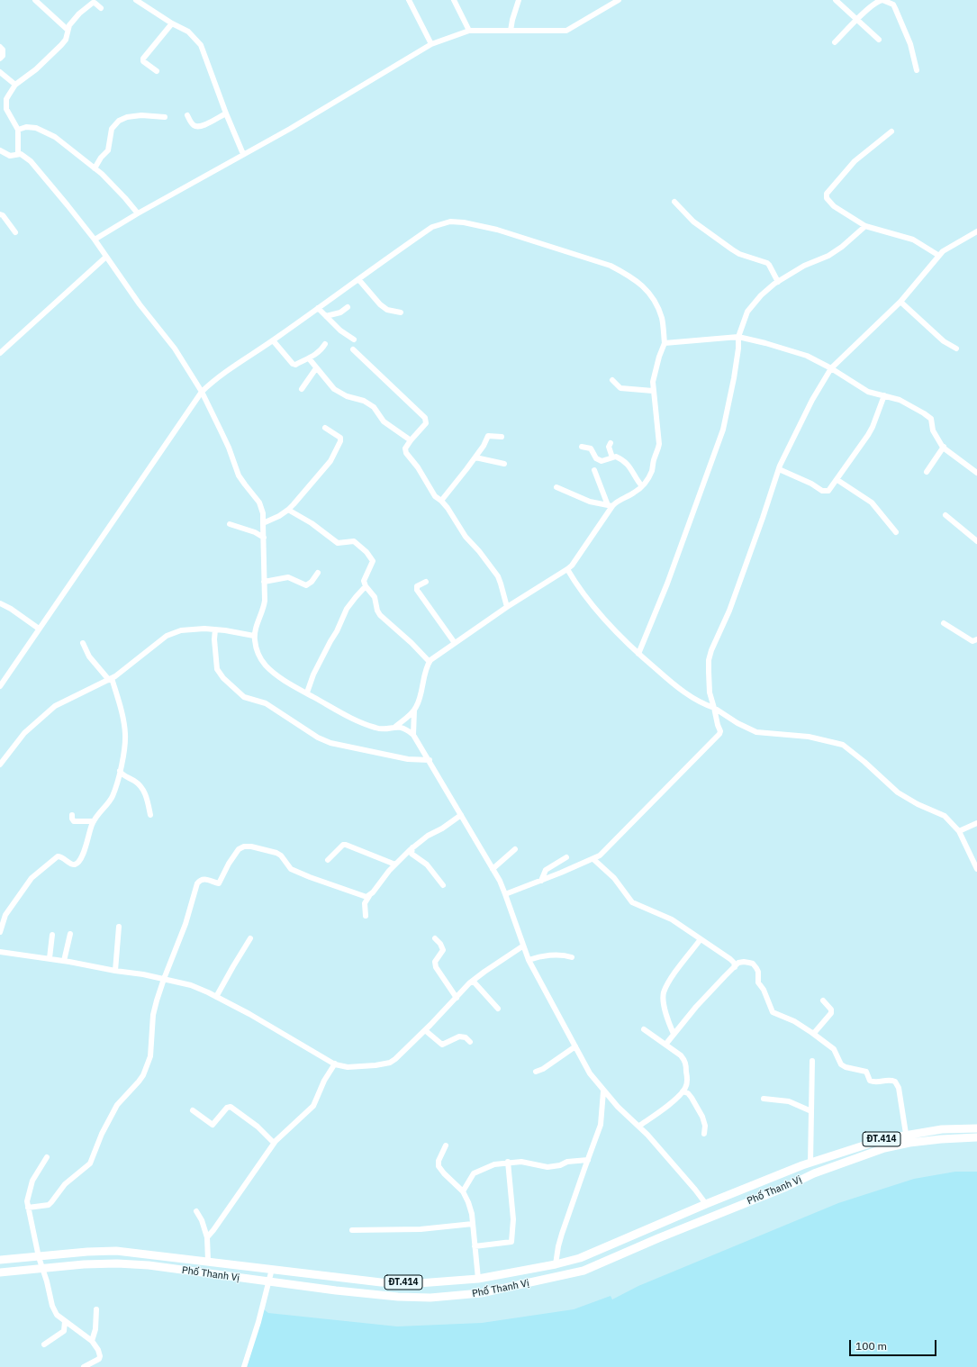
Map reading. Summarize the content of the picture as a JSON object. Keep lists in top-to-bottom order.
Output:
{
  "streets": {
    "main road": ["ĐT.414", "Phố Thanh Vị"]
  },
  "scale_bar": "100 m"
}
